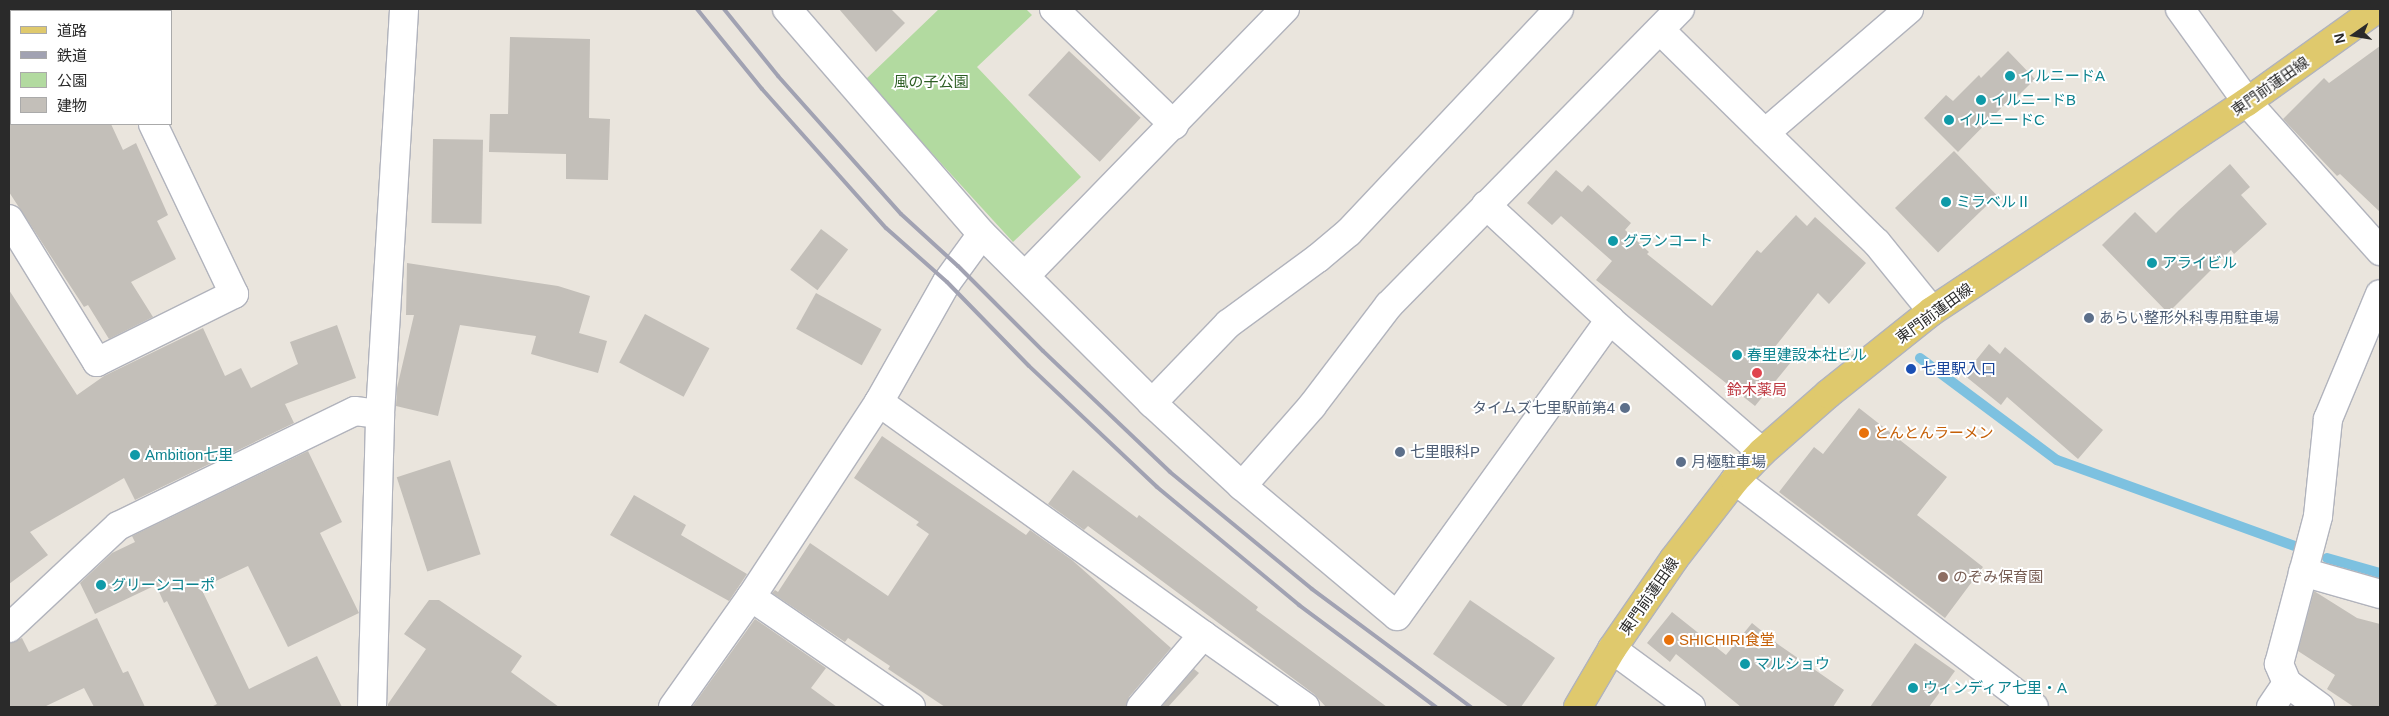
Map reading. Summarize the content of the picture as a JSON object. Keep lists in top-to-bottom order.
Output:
{
  "streets": {
    "main road": ["東門前蓮田線"]
  },
  "parks": ["風の子公園"],
  "places": [
    "イルニードA",
    "イルニードB",
    "イルニードC",
    "ミラベルⅡ",
    "グランコート",
    "アライビル",
    "あらい整形外科専用駐車場",
    "春里建設本社ビル",
    "七里駅入口",
    "鈴木薬局",
    "タイムズ七里駅前第4",
    "とんとんラーメン",
    "七里眼科P",
    "Ambition七里",
    "月極駐車場",
    "のぞみ保育園",
    "グリーンコーポ",
    "SHICHIRI食堂",
    "マルショウ",
    "ウィンディア七里・A"
  ],
  "legend": [
    "道路",
    "鉄道",
    "公園",
    "建物"
  ],
  "north": "left"
}
